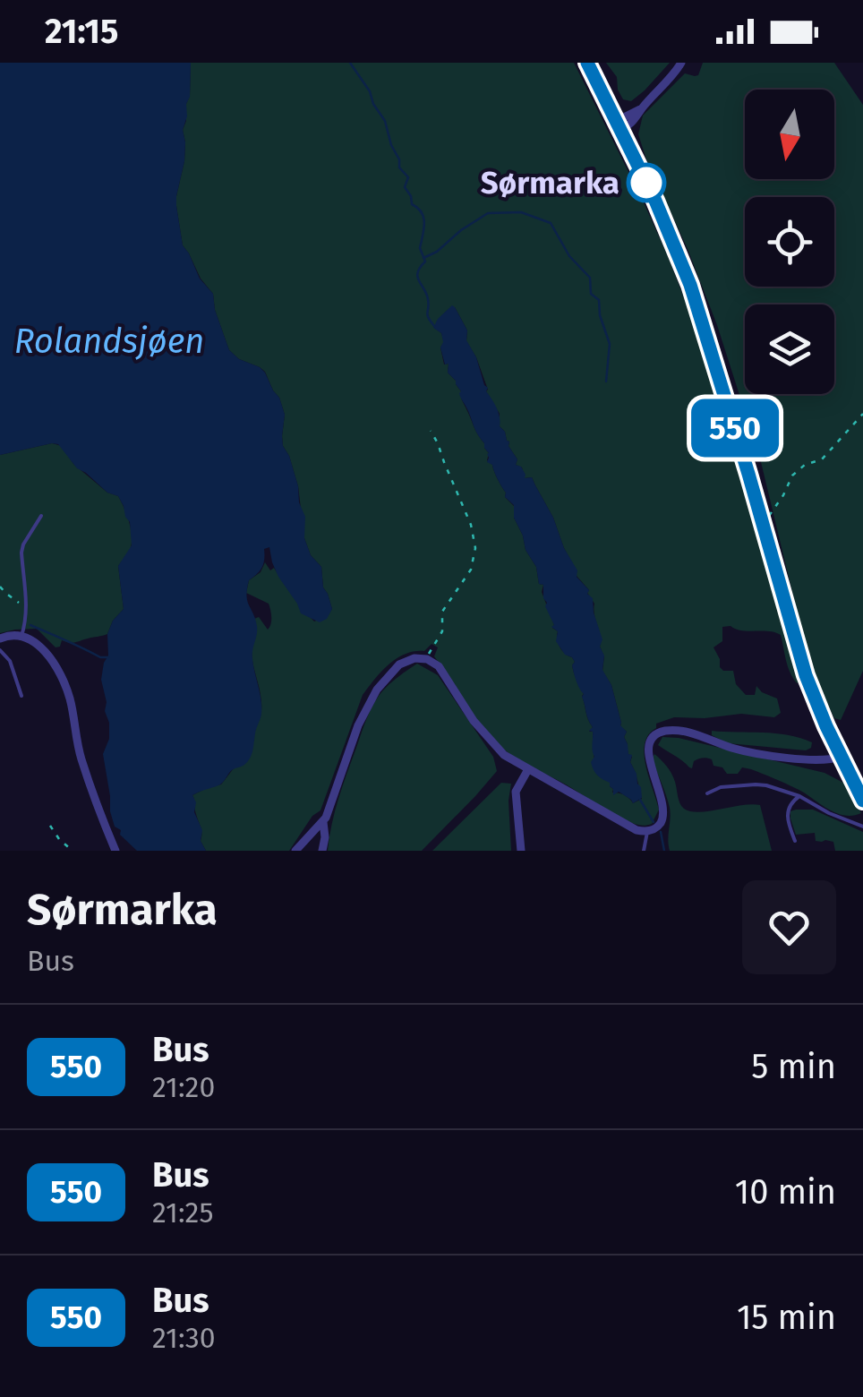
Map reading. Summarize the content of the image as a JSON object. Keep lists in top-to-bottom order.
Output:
{
  "water": ["Rolandsjøen"],
  "places": ["Sørmarka"],
  "lines": ["bus line 550"],
  "north": "bottom",
  "page": {
    "status": "21:15",
    "on_map": "550",
    "heading": ["Sørmarka", "Bus"],
    "list": [
      {
        "mark": "550",
        "name": "Bus",
        "note": "21:20",
        "value": "5 min"
      },
      {
        "mark": "550",
        "name": "Bus",
        "note": "21:25",
        "value": "10 min"
      },
      {
        "mark": "550",
        "name": "Bus",
        "note": "21:30",
        "value": "15 min"
      }
    ]
  }
}
